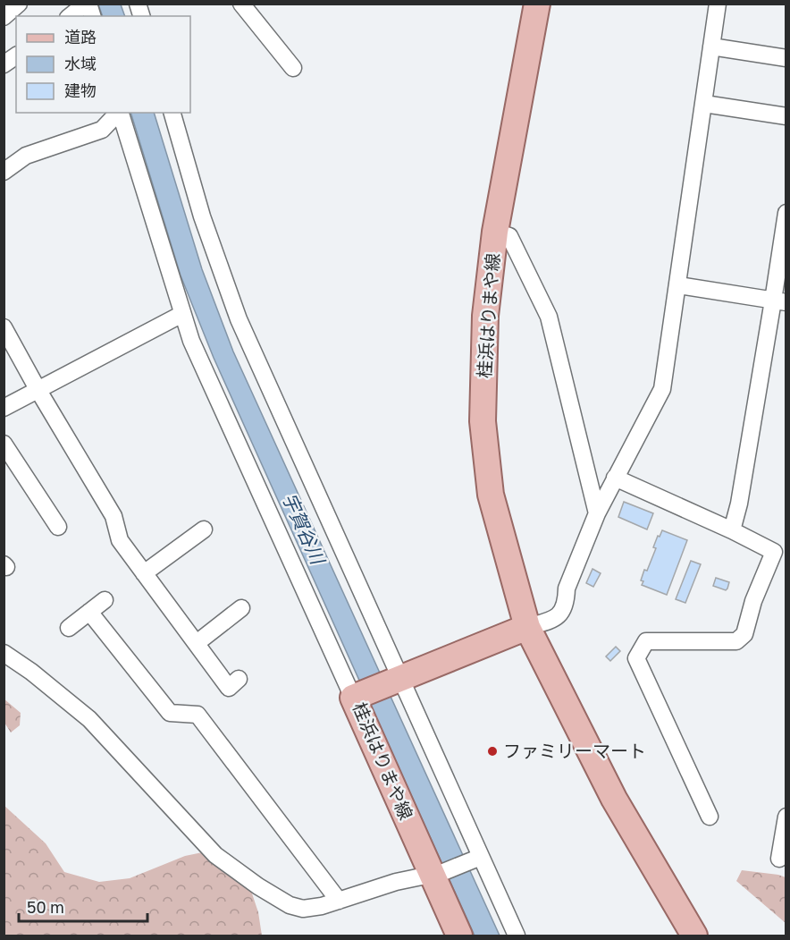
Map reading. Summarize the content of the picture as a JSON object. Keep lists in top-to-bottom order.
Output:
{
  "streets": {
    "main road": ["桂浜はりまや線"]
  },
  "water": ["宇賀谷川"],
  "places": ["ファミリーマート"],
  "legend": ["道路", "水域", "建物"],
  "scale_bar": "50 m"
}
